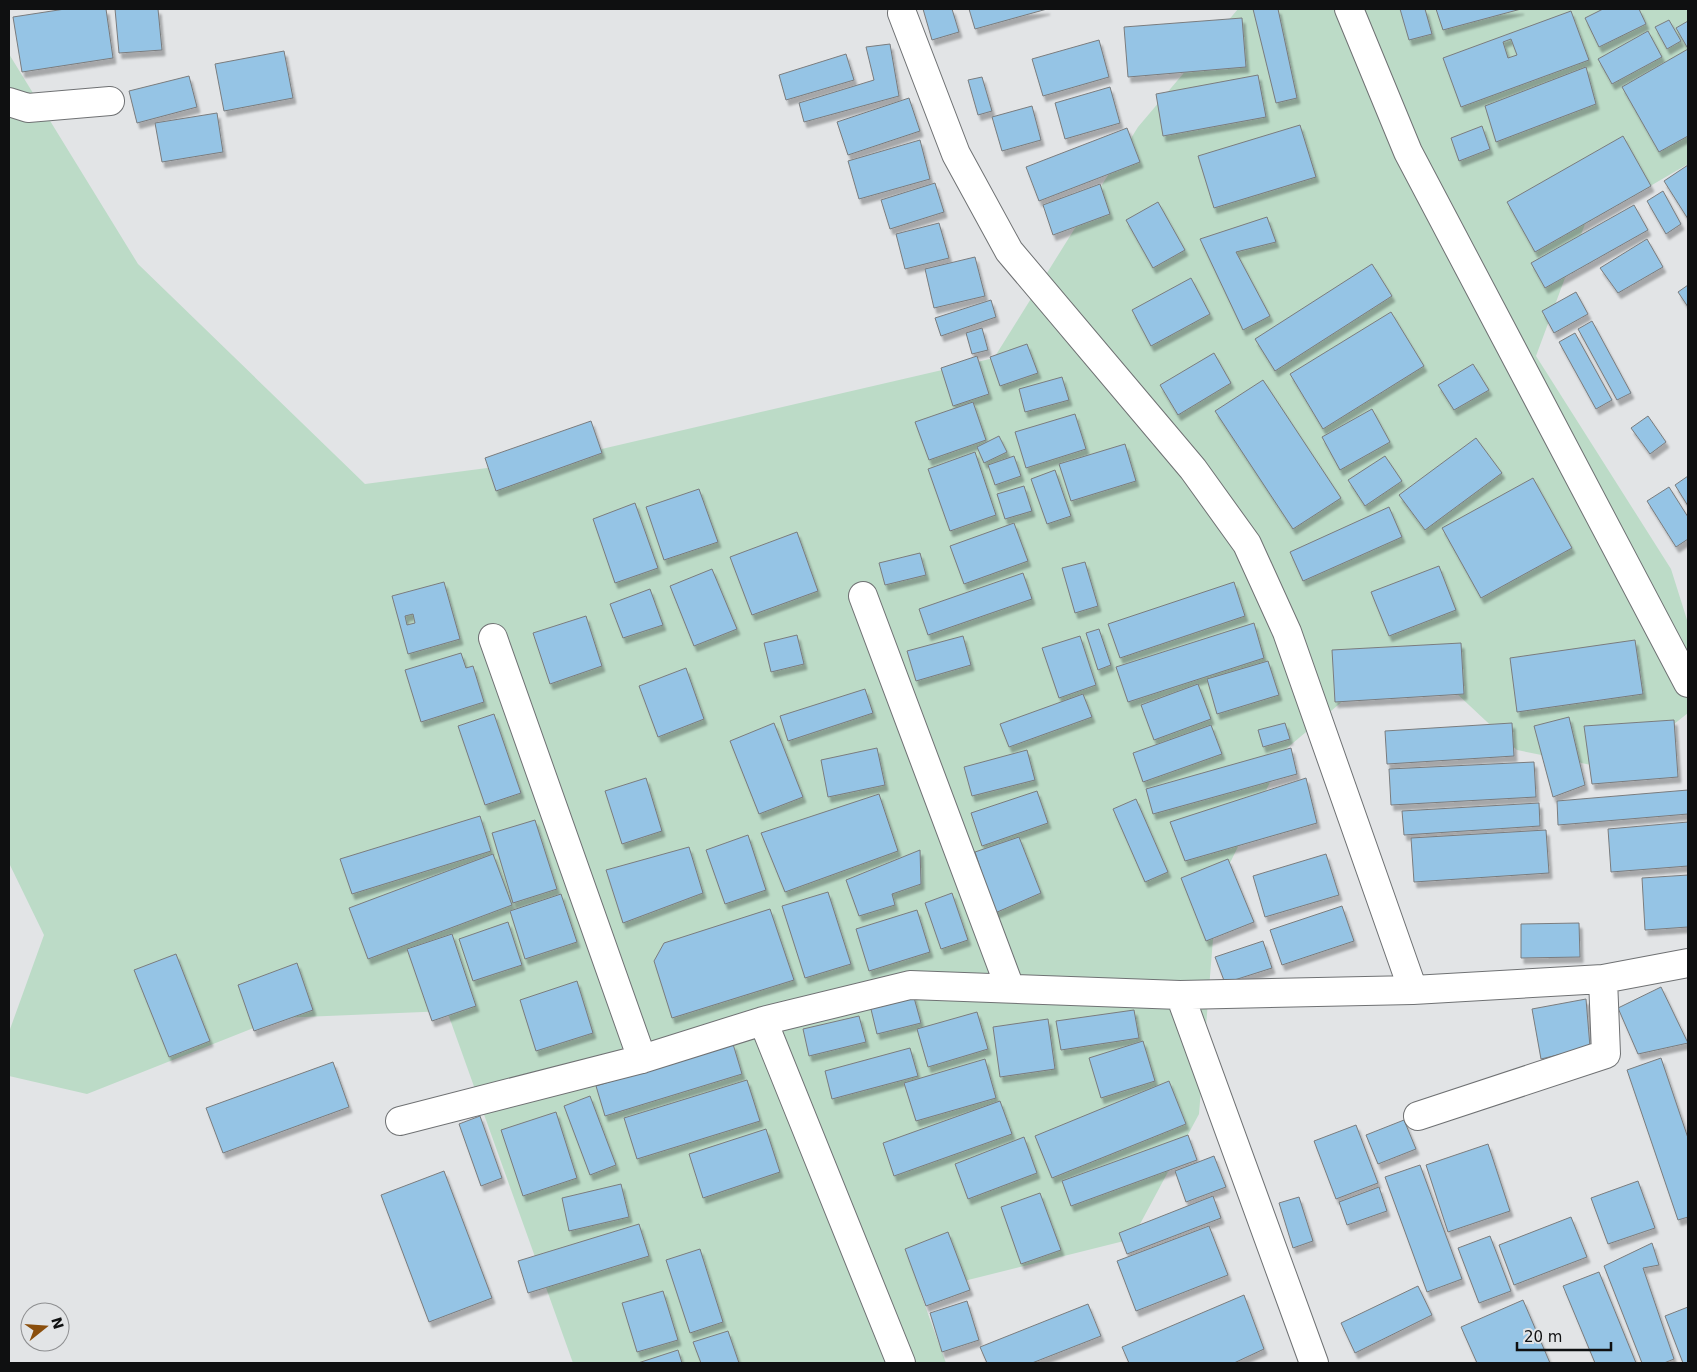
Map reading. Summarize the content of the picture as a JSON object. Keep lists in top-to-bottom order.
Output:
{
  "scale_bar": "20 m",
  "north": "right"
}
